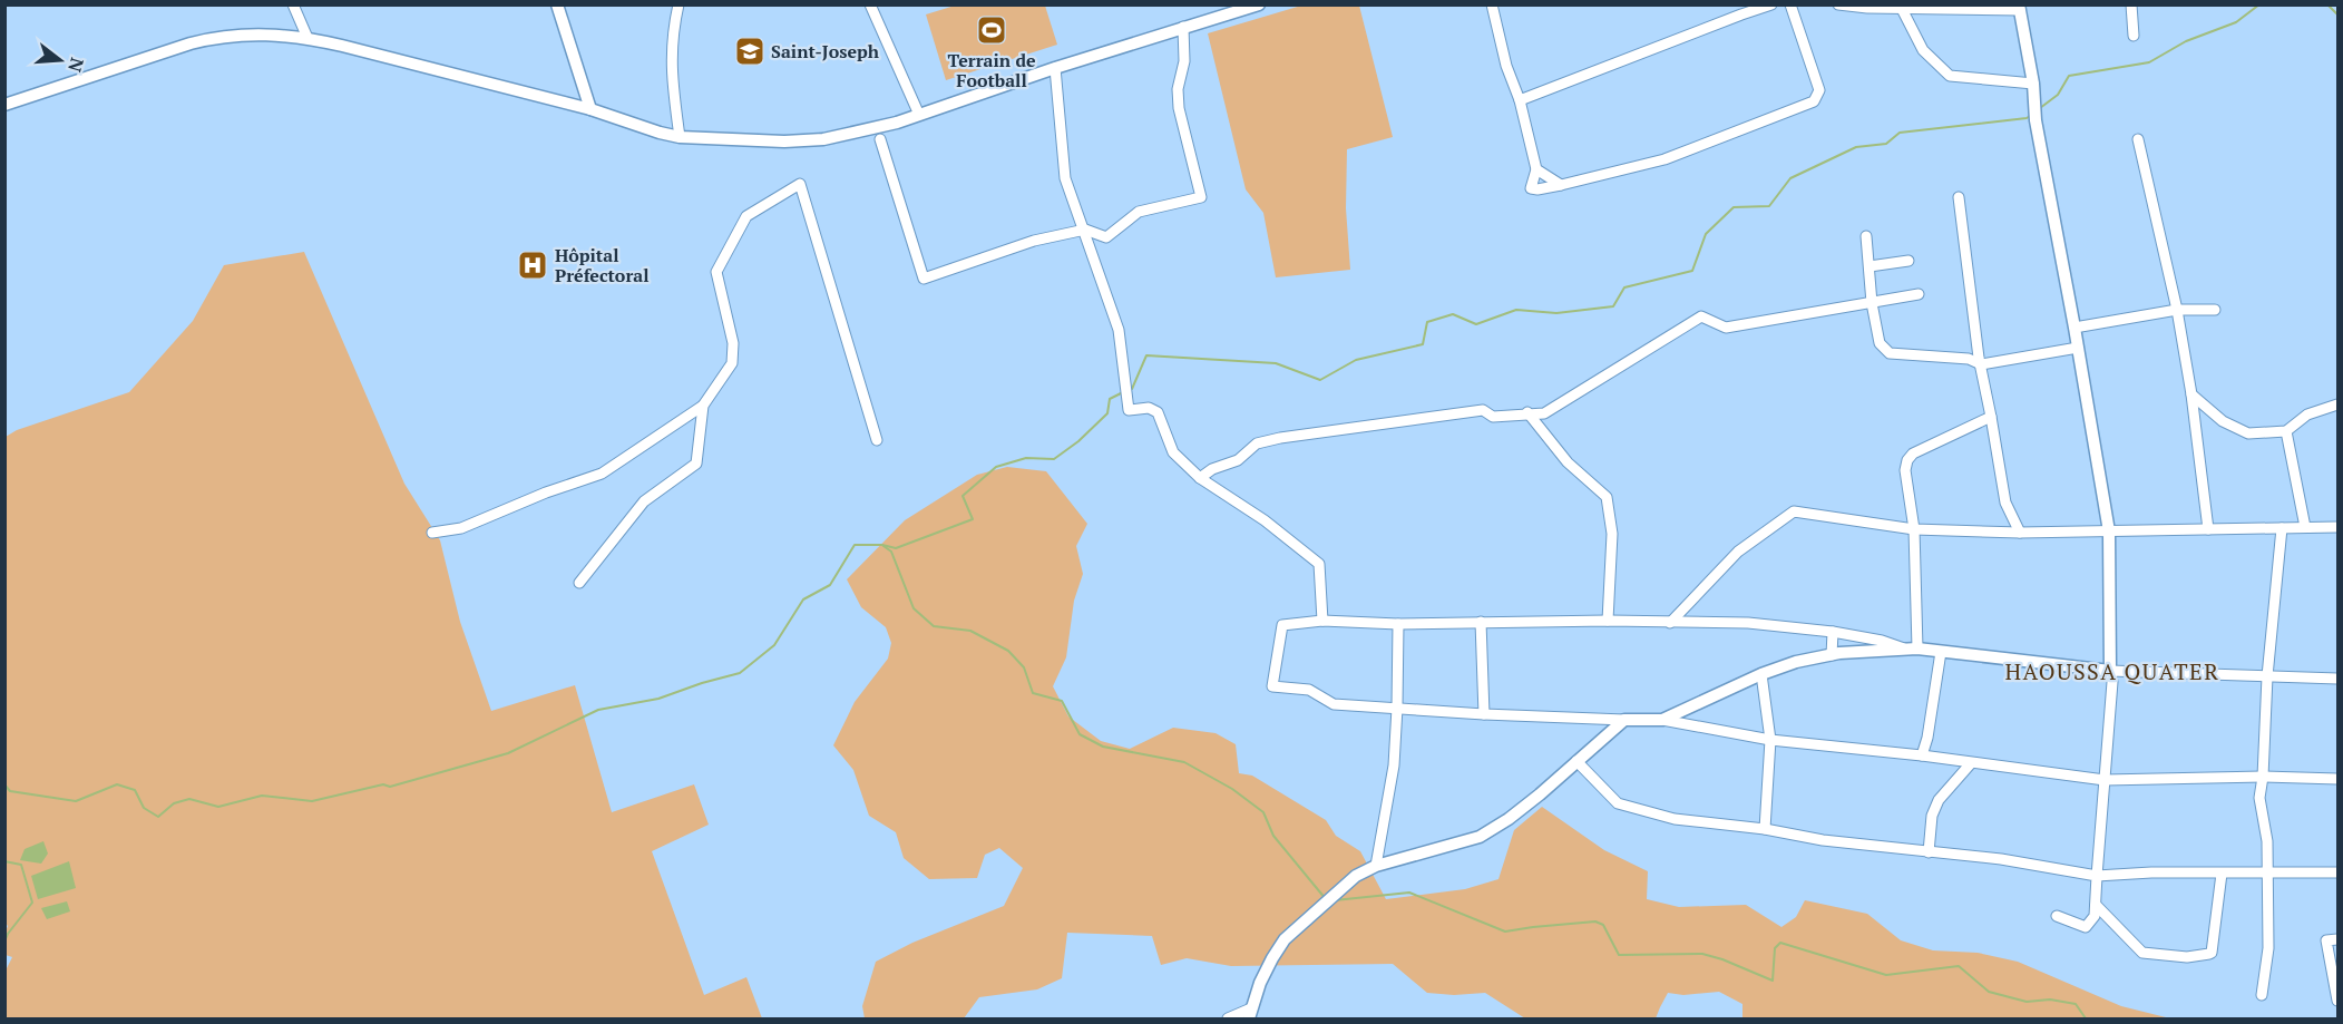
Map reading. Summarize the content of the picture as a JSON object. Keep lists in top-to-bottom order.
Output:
{
  "districts": ["HAOUSSA QUATER"],
  "places": {
    "sports": ["Terrain de Football"],
    "school or university": ["Saint-Joseph"],
    "hospital": ["Hôpital Préfectoral"]
  },
  "north": "right"
}
